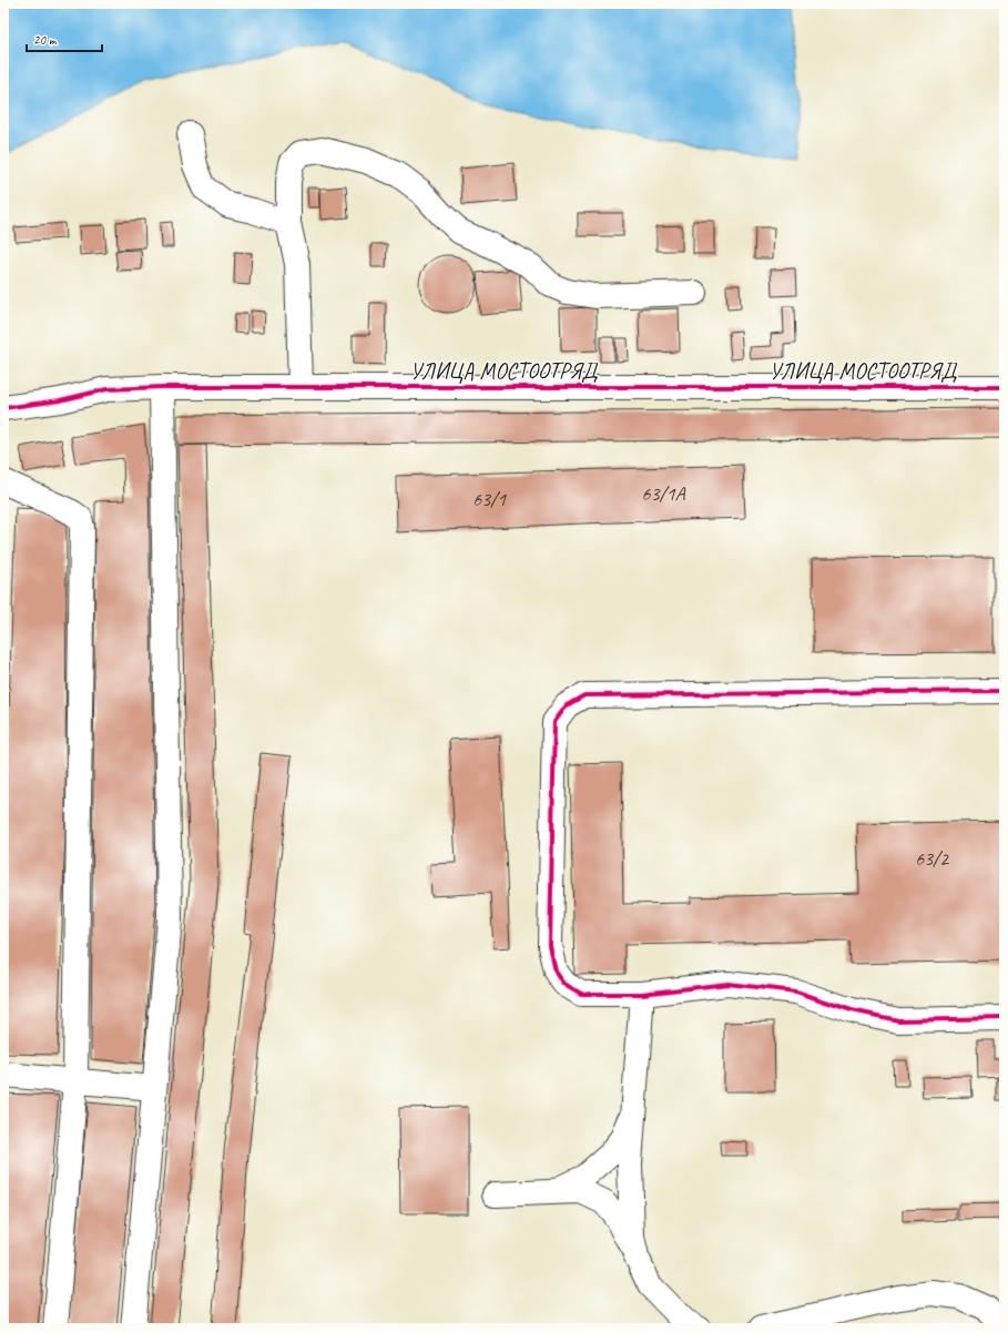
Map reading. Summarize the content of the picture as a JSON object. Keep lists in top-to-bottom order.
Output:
{
  "streets": {
    "street": ["УЛИЦА МОСТООТРЯД"]
  },
  "house_numbers": ["63/1А", "63/1", "63/2"],
  "scale_bar": "20 m"
}
